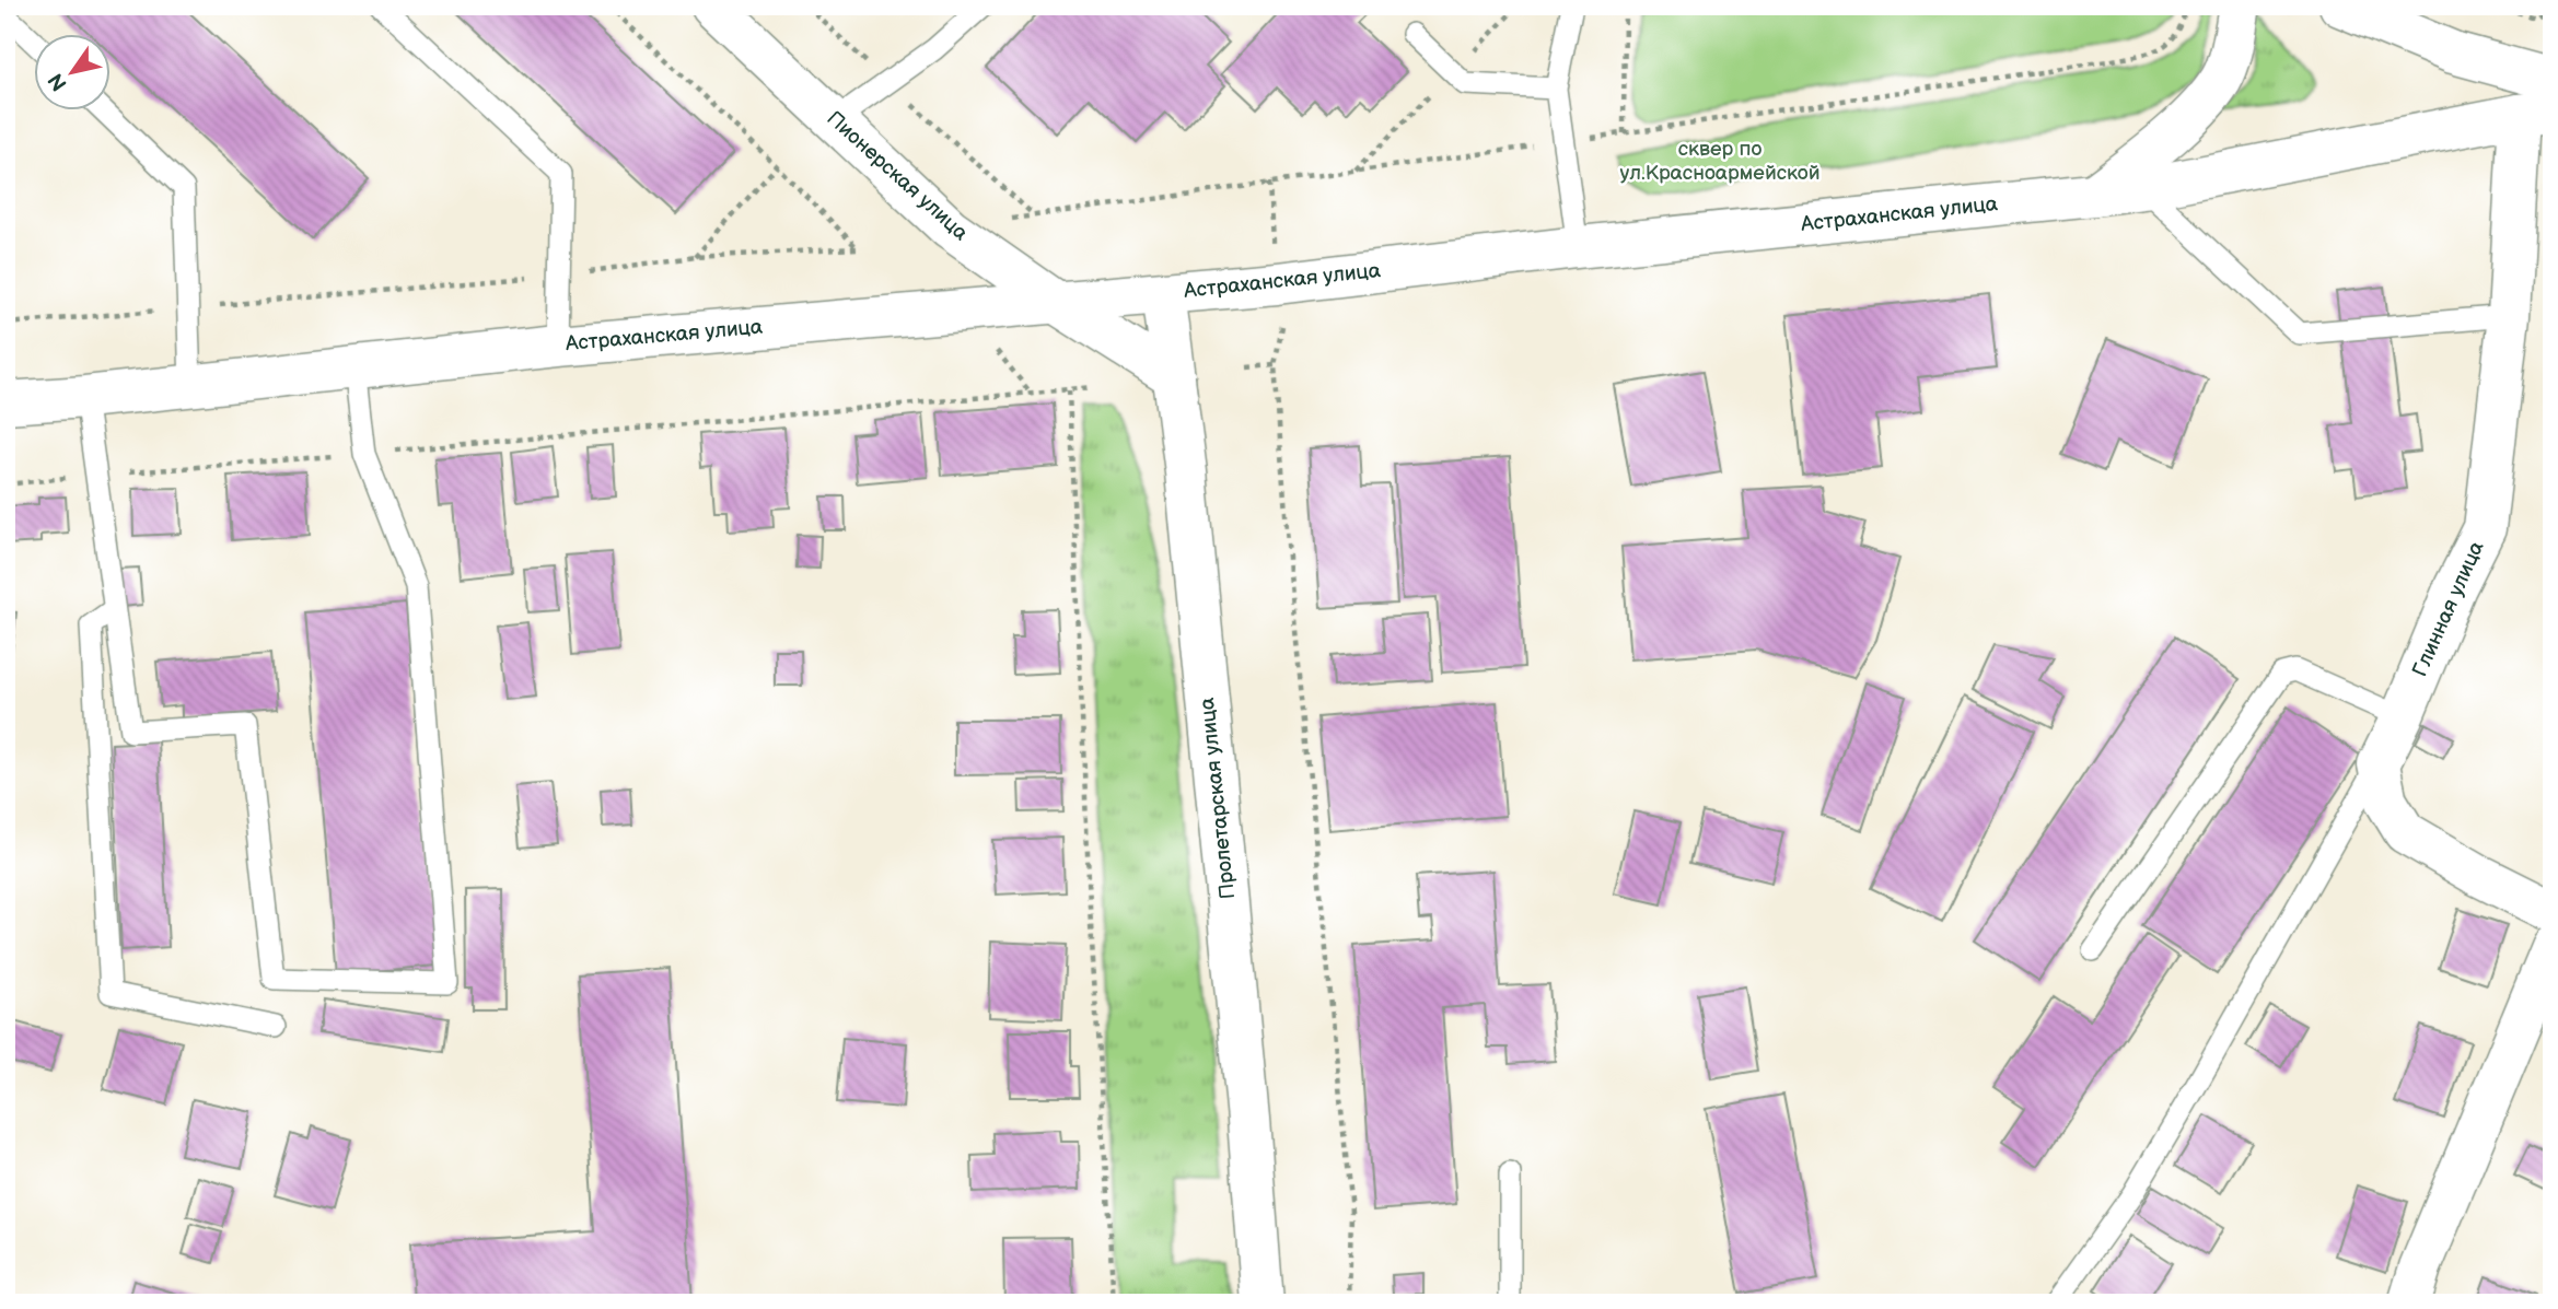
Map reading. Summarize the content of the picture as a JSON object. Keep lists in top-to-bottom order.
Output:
{
  "streets": {
    "main road": [
      "Пионерская улица",
      "Астраханская улица",
      "Глинная улица",
      "Пролетарская улица"
    ]
  },
  "crossings": [
    ["Пионерская улица", "Астраханская улица"],
    ["Пионерская улица", "Пролетарская улица"],
    ["Астраханская улица", "Глинная улица"],
    ["Астраханская улица", "Пролетарская улица"]
  ],
  "parks": ["сквер по ул.Красноармейской"],
  "north": "bottom left"
}
